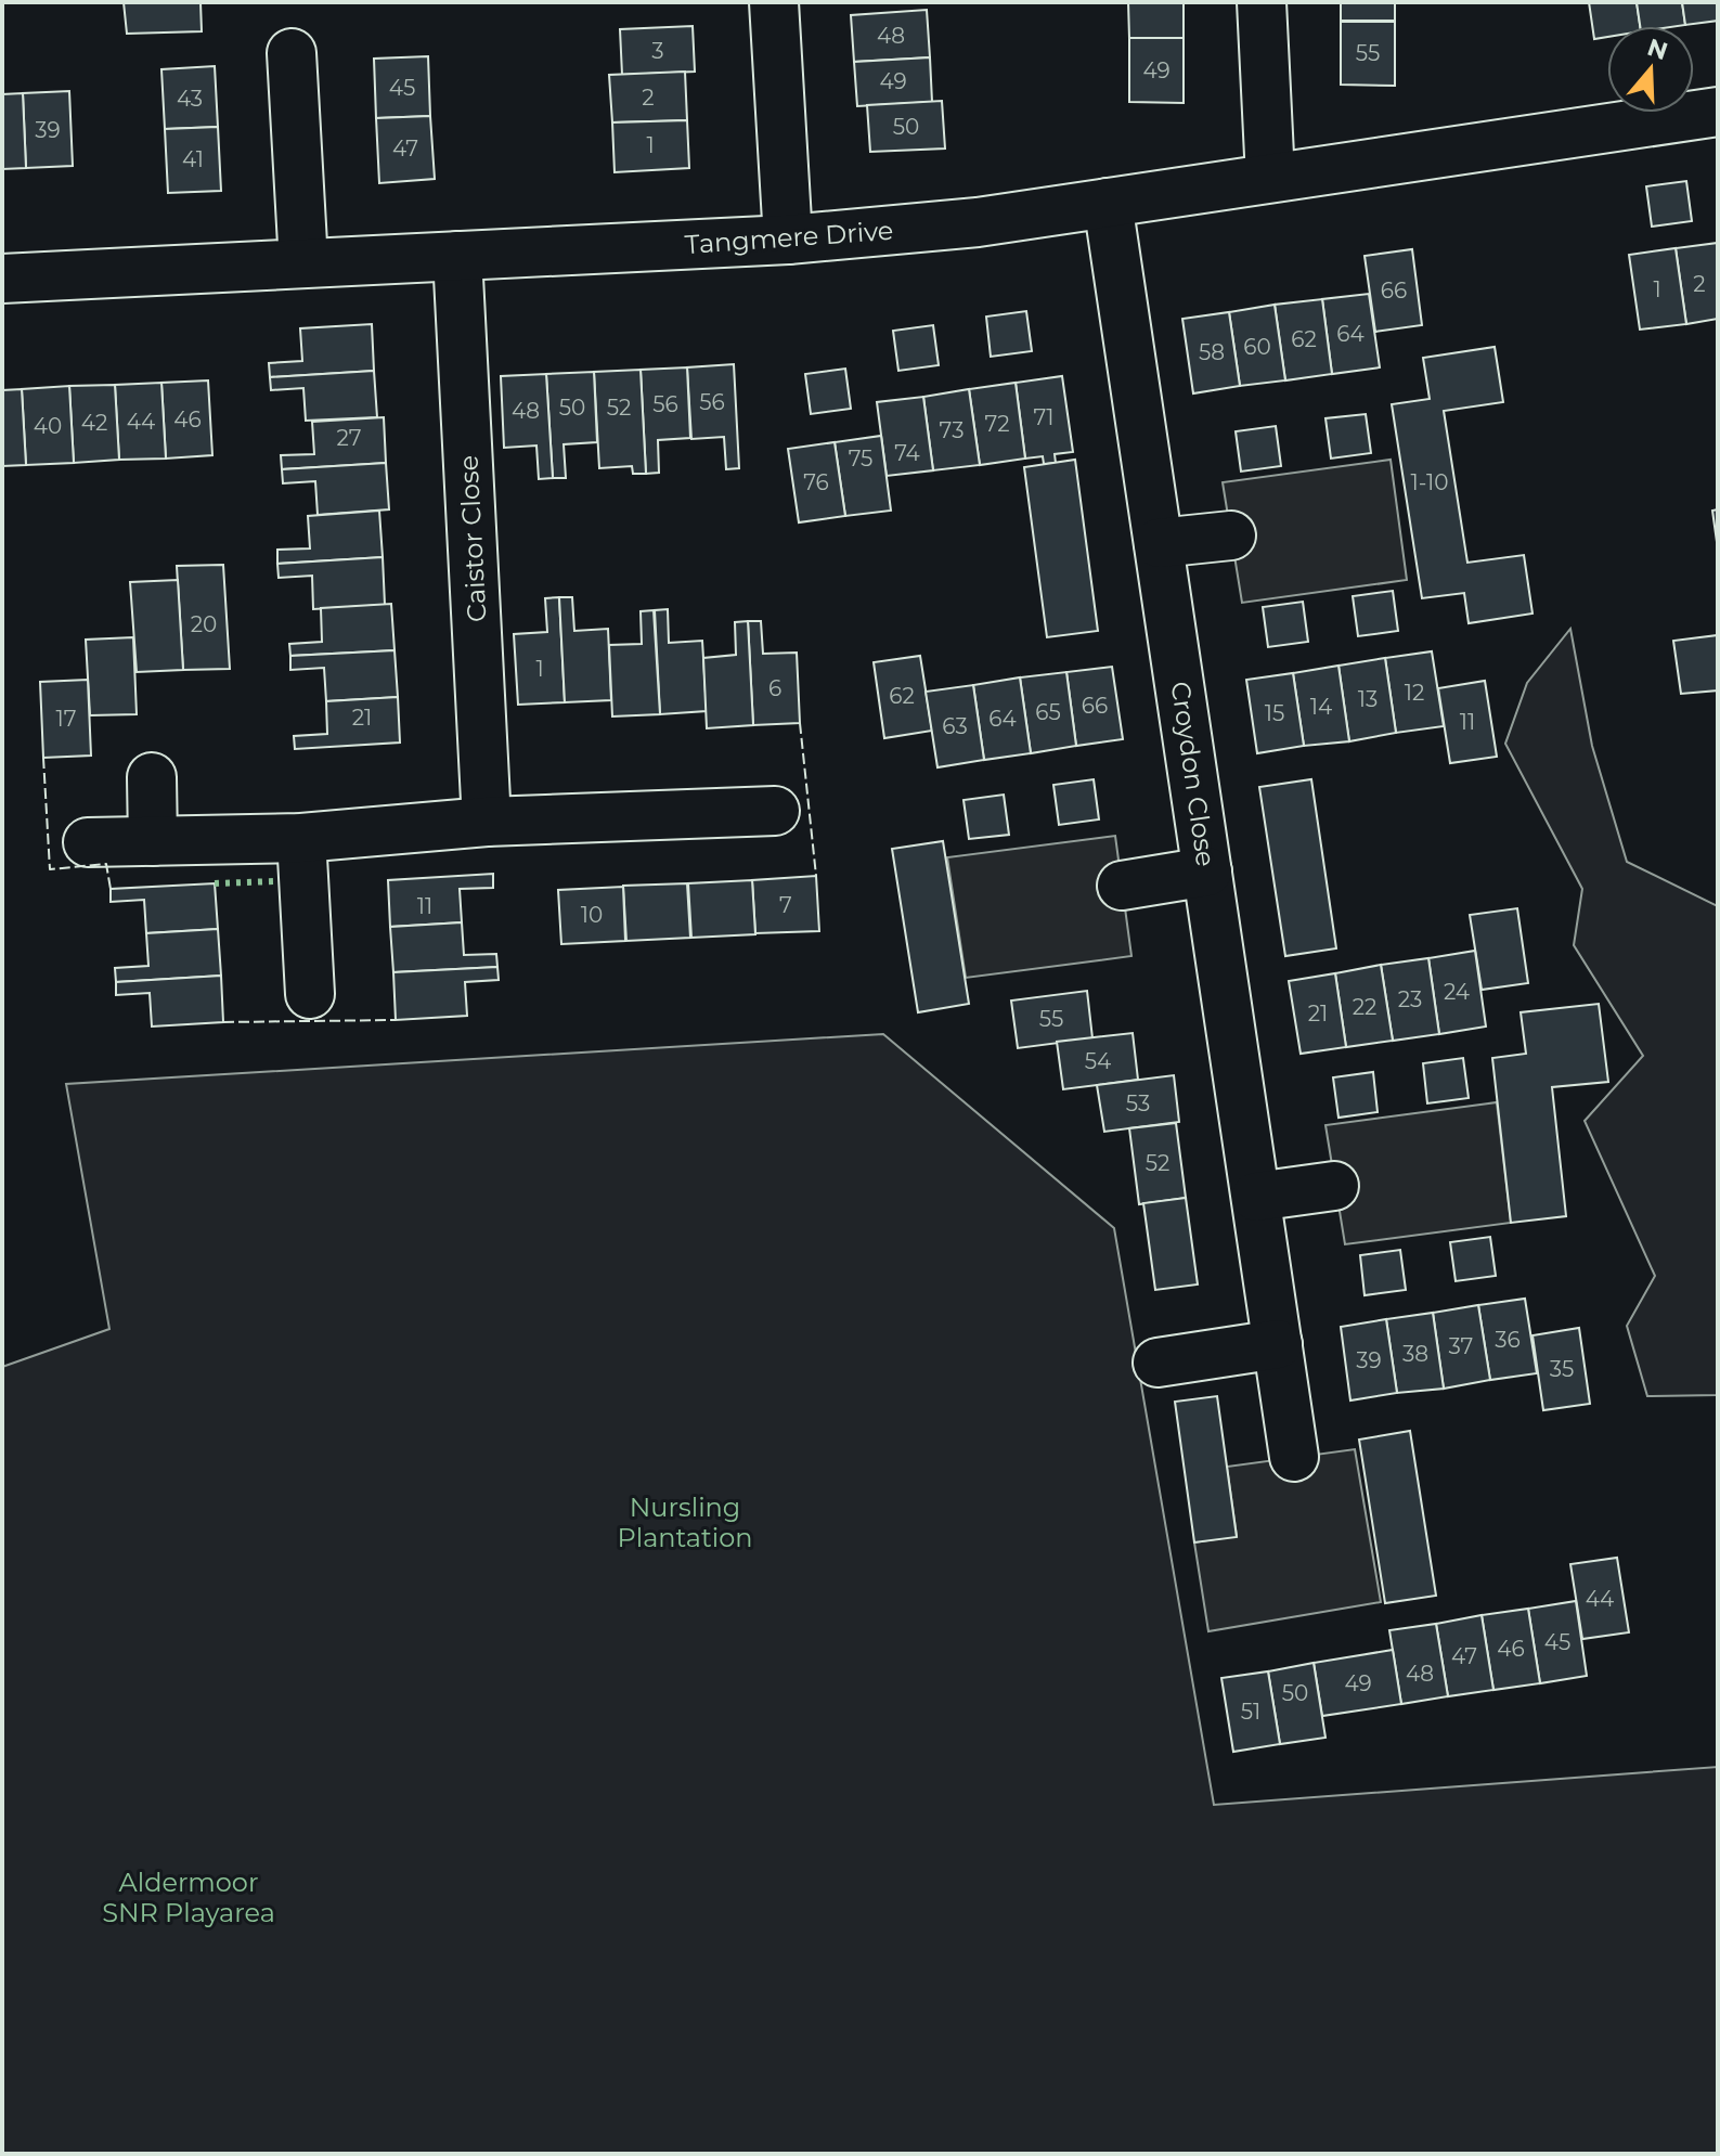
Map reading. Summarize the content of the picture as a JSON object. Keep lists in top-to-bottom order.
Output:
{
  "streets": {
    "street": ["Tangmere Drive", "Caistor Close", "Croydon Close"]
  },
  "crossings": [
    ["Tangmere Drive", "Caistor Close"],
    ["Tangmere Drive", "Croydon Close"]
  ],
  "parks": ["Nursling Plantation", "Aldermoor SNR Playarea"],
  "house_numbers": [
    "48",
    "3",
    "55",
    "49",
    "49",
    "45",
    "2",
    "43",
    "50",
    "39",
    "1",
    "47",
    "41",
    "2",
    "1",
    "66",
    "64",
    "62",
    "60",
    "58",
    "56",
    "56",
    "50",
    "52",
    "48",
    "71",
    "46",
    "44",
    "42",
    "72",
    "40",
    "73",
    "27",
    "74",
    "75",
    "76",
    "1-10",
    "20",
    "1",
    "6",
    "12",
    "62",
    "13",
    "66",
    "14",
    "65",
    "15",
    "21",
    "17",
    "64",
    "11",
    "63",
    "7",
    "11",
    "10",
    "24",
    "23",
    "22",
    "21",
    "55",
    "54",
    "53",
    "52",
    "36",
    "37",
    "38",
    "39",
    "35",
    "44",
    "45",
    "46",
    "47",
    "48",
    "49",
    "50",
    "51"
  ],
  "north": "top"
}
